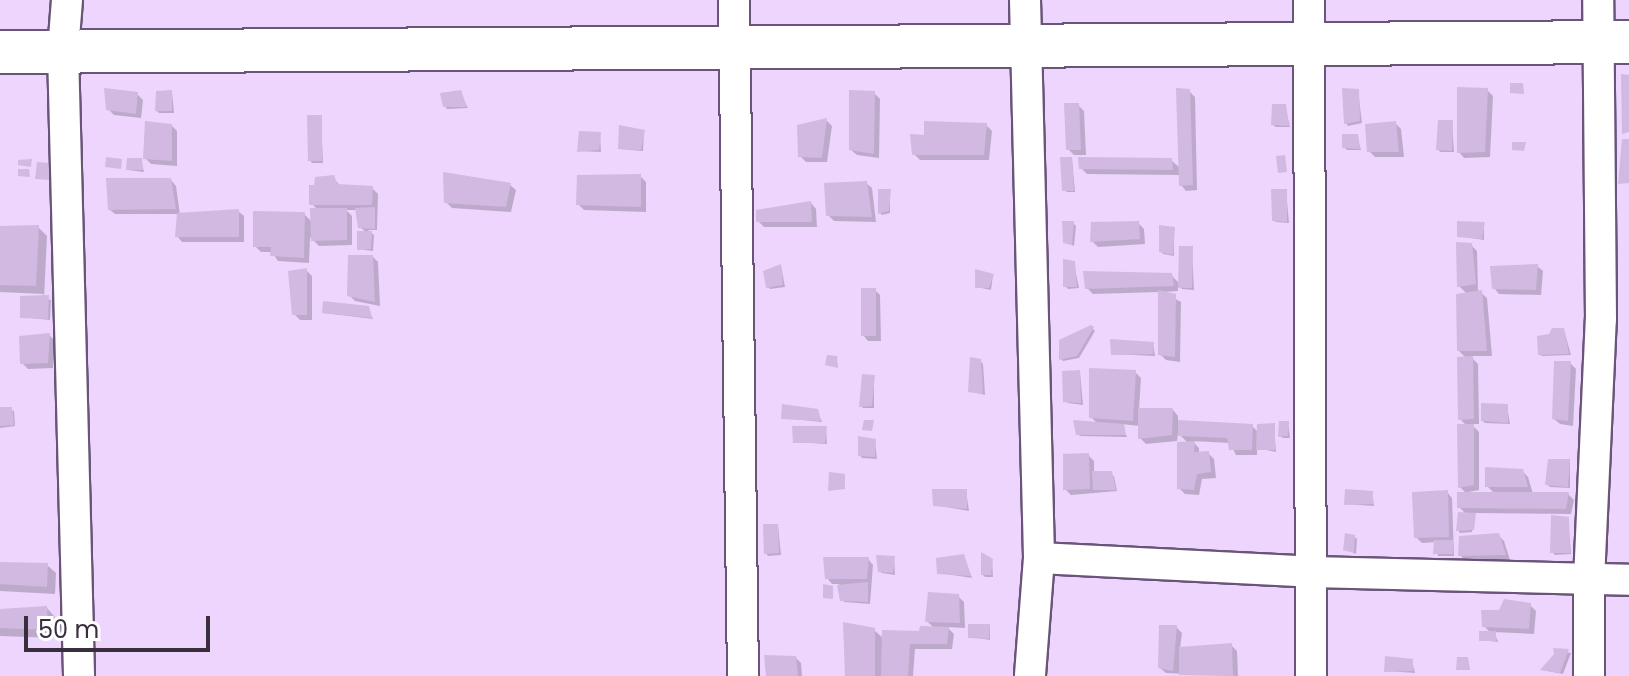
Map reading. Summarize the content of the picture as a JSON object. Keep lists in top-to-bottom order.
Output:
{
  "scale_bar": "50 m"
}
